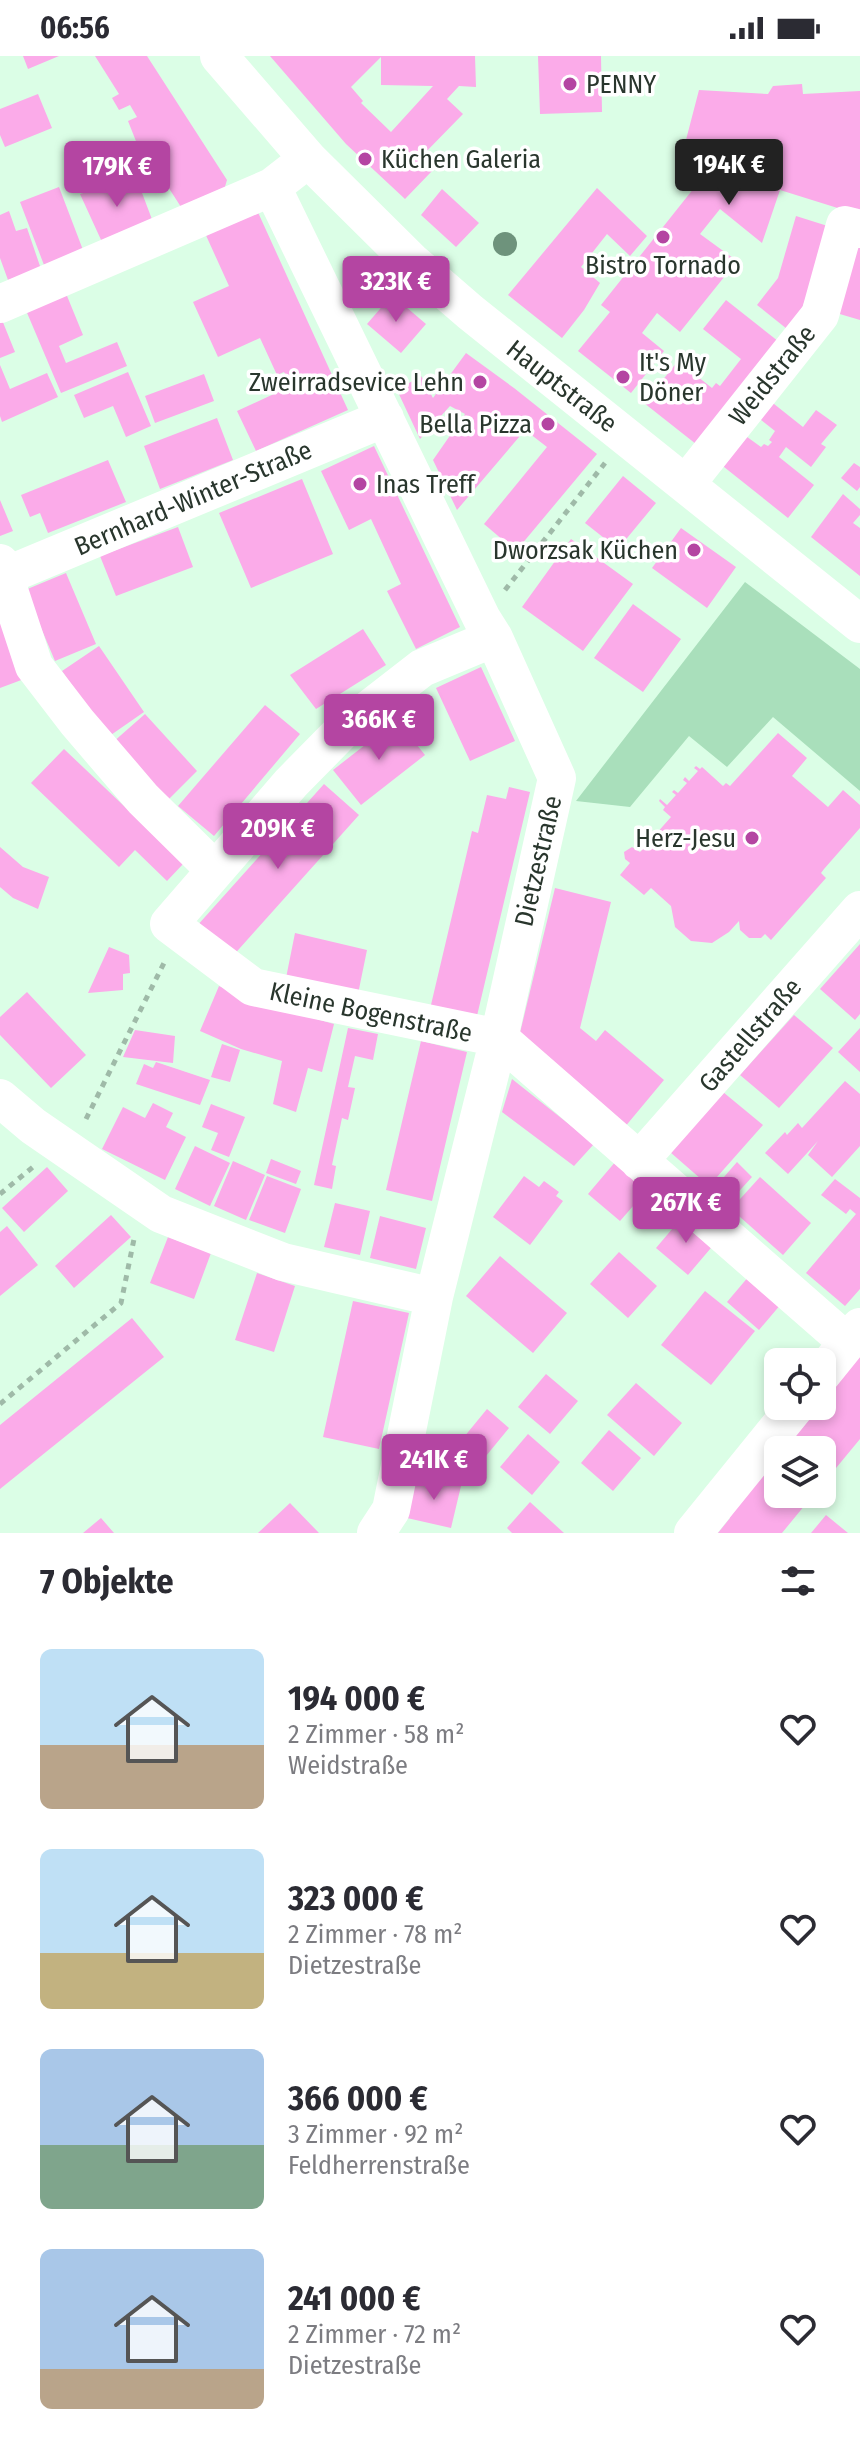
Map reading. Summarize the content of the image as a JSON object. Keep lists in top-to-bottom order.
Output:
{
  "streets": {
    "street": [
      "Weidstraße",
      "Hauptstraße",
      "Bernhard-Winter-Straße",
      "Dietzestraße",
      "Kleine Bogenstraße",
      "Gastellstraße"
    ]
  },
  "crossings": [
    ["Weidstraße", "Hauptstraße"],
    ["Bernhard-Winter-Straße", "Dietzestraße"],
    ["Dietzestraße", "Kleine Bogenstraße"]
  ],
  "places": [
    "PENNY",
    "Küchen Galeria",
    "Bistro Tornado",
    "It's My Döner",
    "Zweirradsevice Lehn",
    "Bella Pizza",
    "Inas Treff",
    "Dworzsak Küchen",
    "Herz-Jesu"
  ],
  "page": {
    "status": "06:56",
    "price": [
      "194K €",
      "179K €",
      "323K €",
      "366K €",
      "209K €",
      "267K €",
      "241K €"
    ],
    "heading": "7 Objekte",
    "list": [
      {
        "name": "194 000 €",
        "note": "2 Zimmer · 58 m² · Weidstraße"
      },
      {
        "name": "323 000 €",
        "note": "2 Zimmer · 78 m² · Dietzestraße"
      },
      {
        "name": "366 000 €",
        "note": "3 Zimmer · 92 m² · Feldherrenstraße"
      },
      {
        "name": "241 000 €",
        "note": "2 Zimmer · 72 m² · Dietzestraße"
      }
    ]
  }
}
